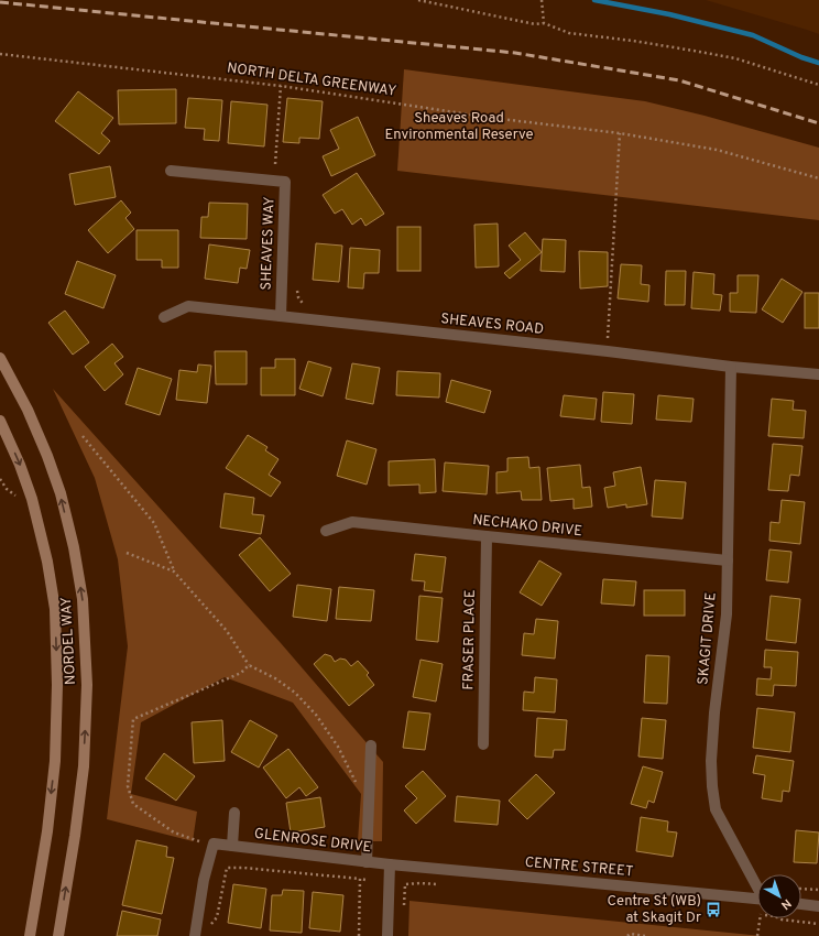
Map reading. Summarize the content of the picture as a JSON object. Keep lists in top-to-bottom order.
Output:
{
  "streets": {
    "main road": ["NORDEL WAY"],
    "street": [
      "SHEAVES WAY",
      "SHEAVES ROAD",
      "NECHAKO DRIVE",
      "SKAGIT DRIVE",
      "FRASER PLACE",
      "GLENROSE DRIVE",
      "CENTRE STREET"
    ],
    "path": ["NORTH DELTA GREENWAY"]
  },
  "crossings": [
    ["SHEAVES WAY", "SHEAVES ROAD"],
    ["SHEAVES ROAD", "SKAGIT DRIVE"],
    ["NECHAKO DRIVE", "SKAGIT DRIVE"],
    ["NECHAKO DRIVE", "FRASER PLACE"],
    ["GLENROSE DRIVE", "CENTRE STREET"]
  ],
  "parks": ["Sheaves Road Environmental Reserve"],
  "places": {
    "bus stop": ["Centre St (WB) at Skagit Dr"]
  },
  "north": "bottom right"
}
